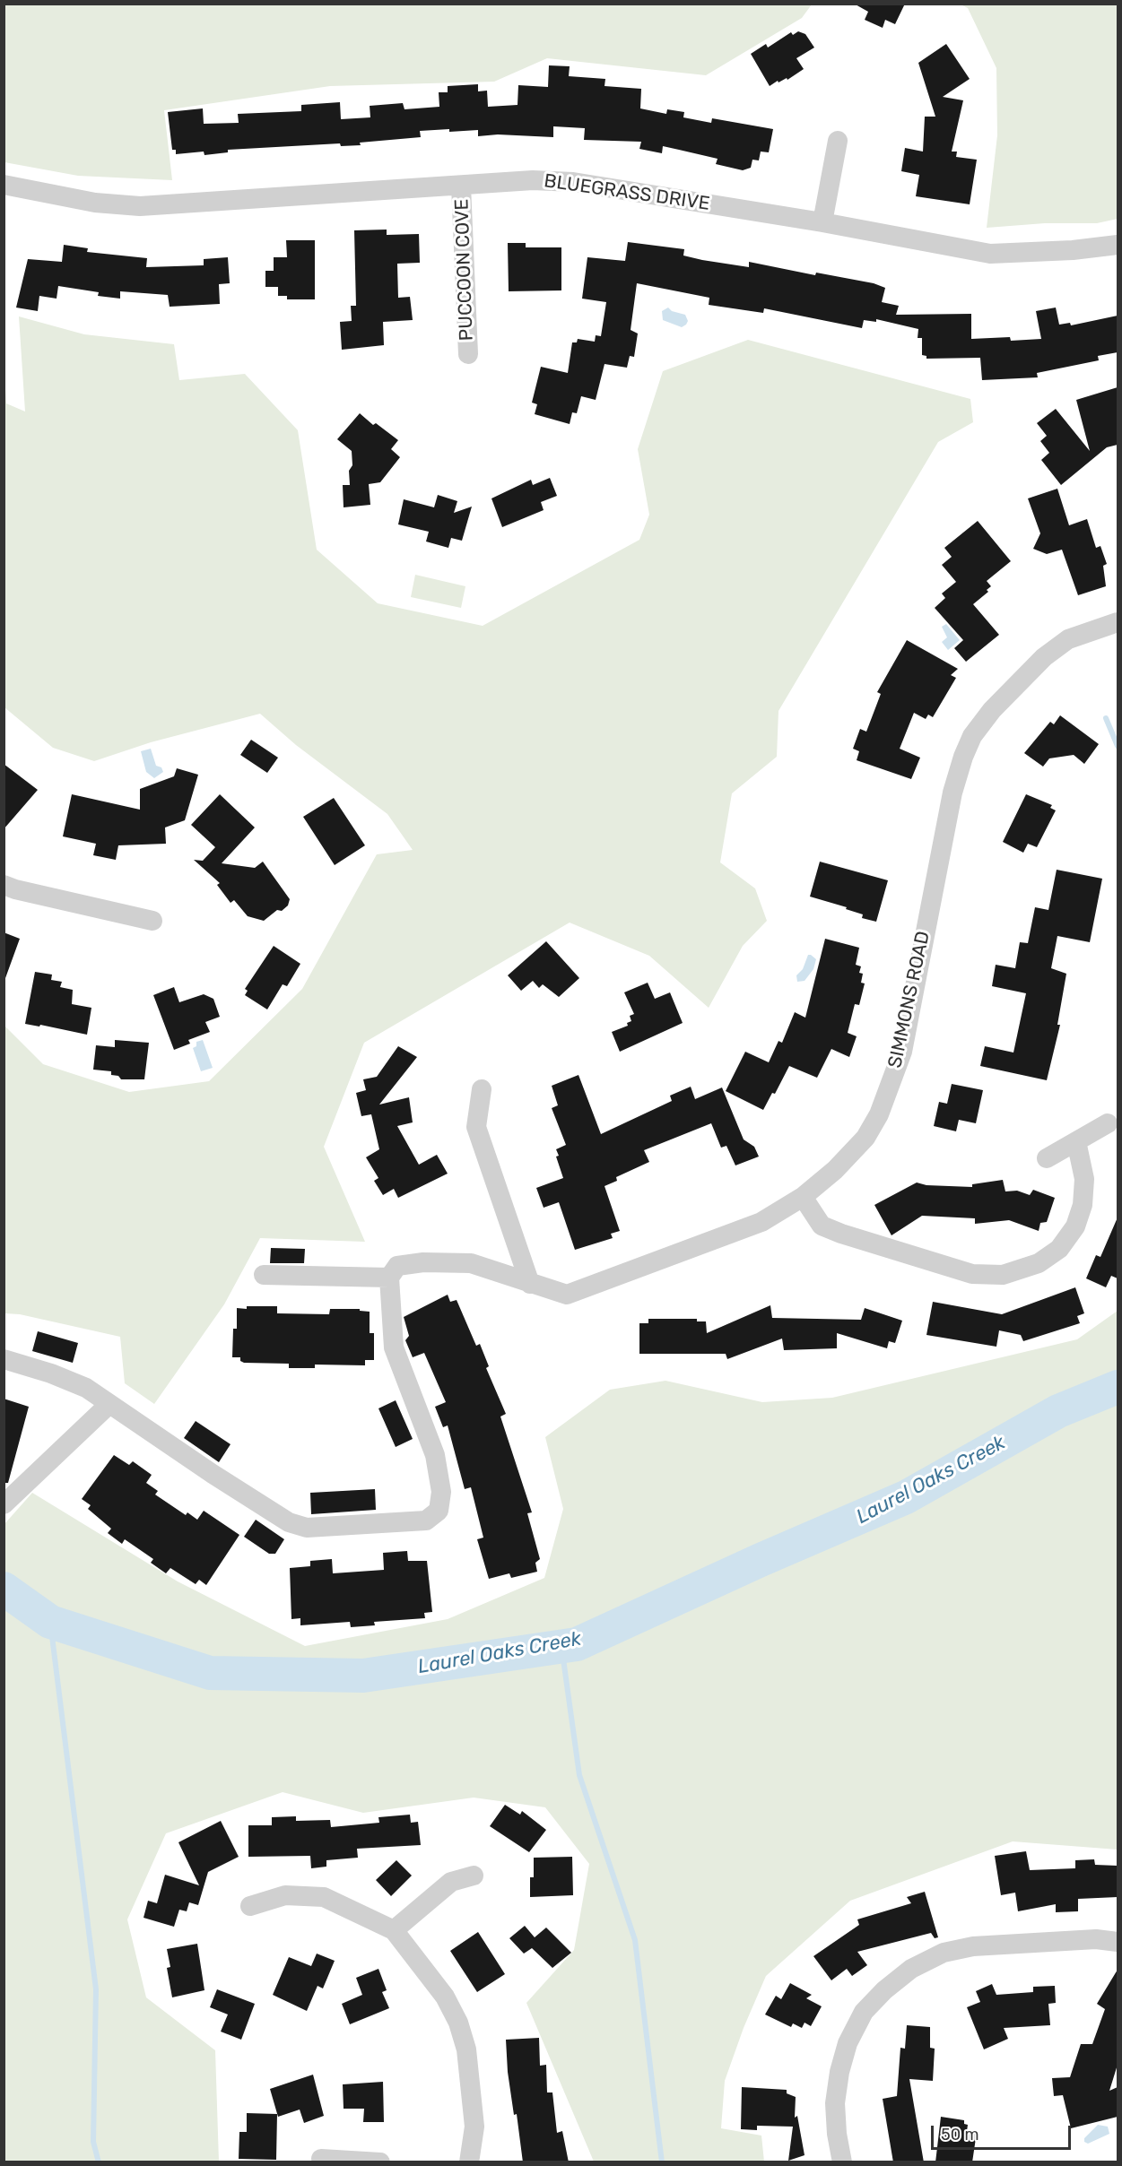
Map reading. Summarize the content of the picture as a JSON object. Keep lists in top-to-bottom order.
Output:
{
  "streets": {
    "street": ["BLUEGRASS DRIVE", "PUCCOON COVE", "SIMMONS ROAD"]
  },
  "crossings": [
    ["BLUEGRASS DRIVE", "PUCCOON COVE"]
  ],
  "water": ["Laurel Oaks Creek"],
  "scale_bar": "50 m"
}
